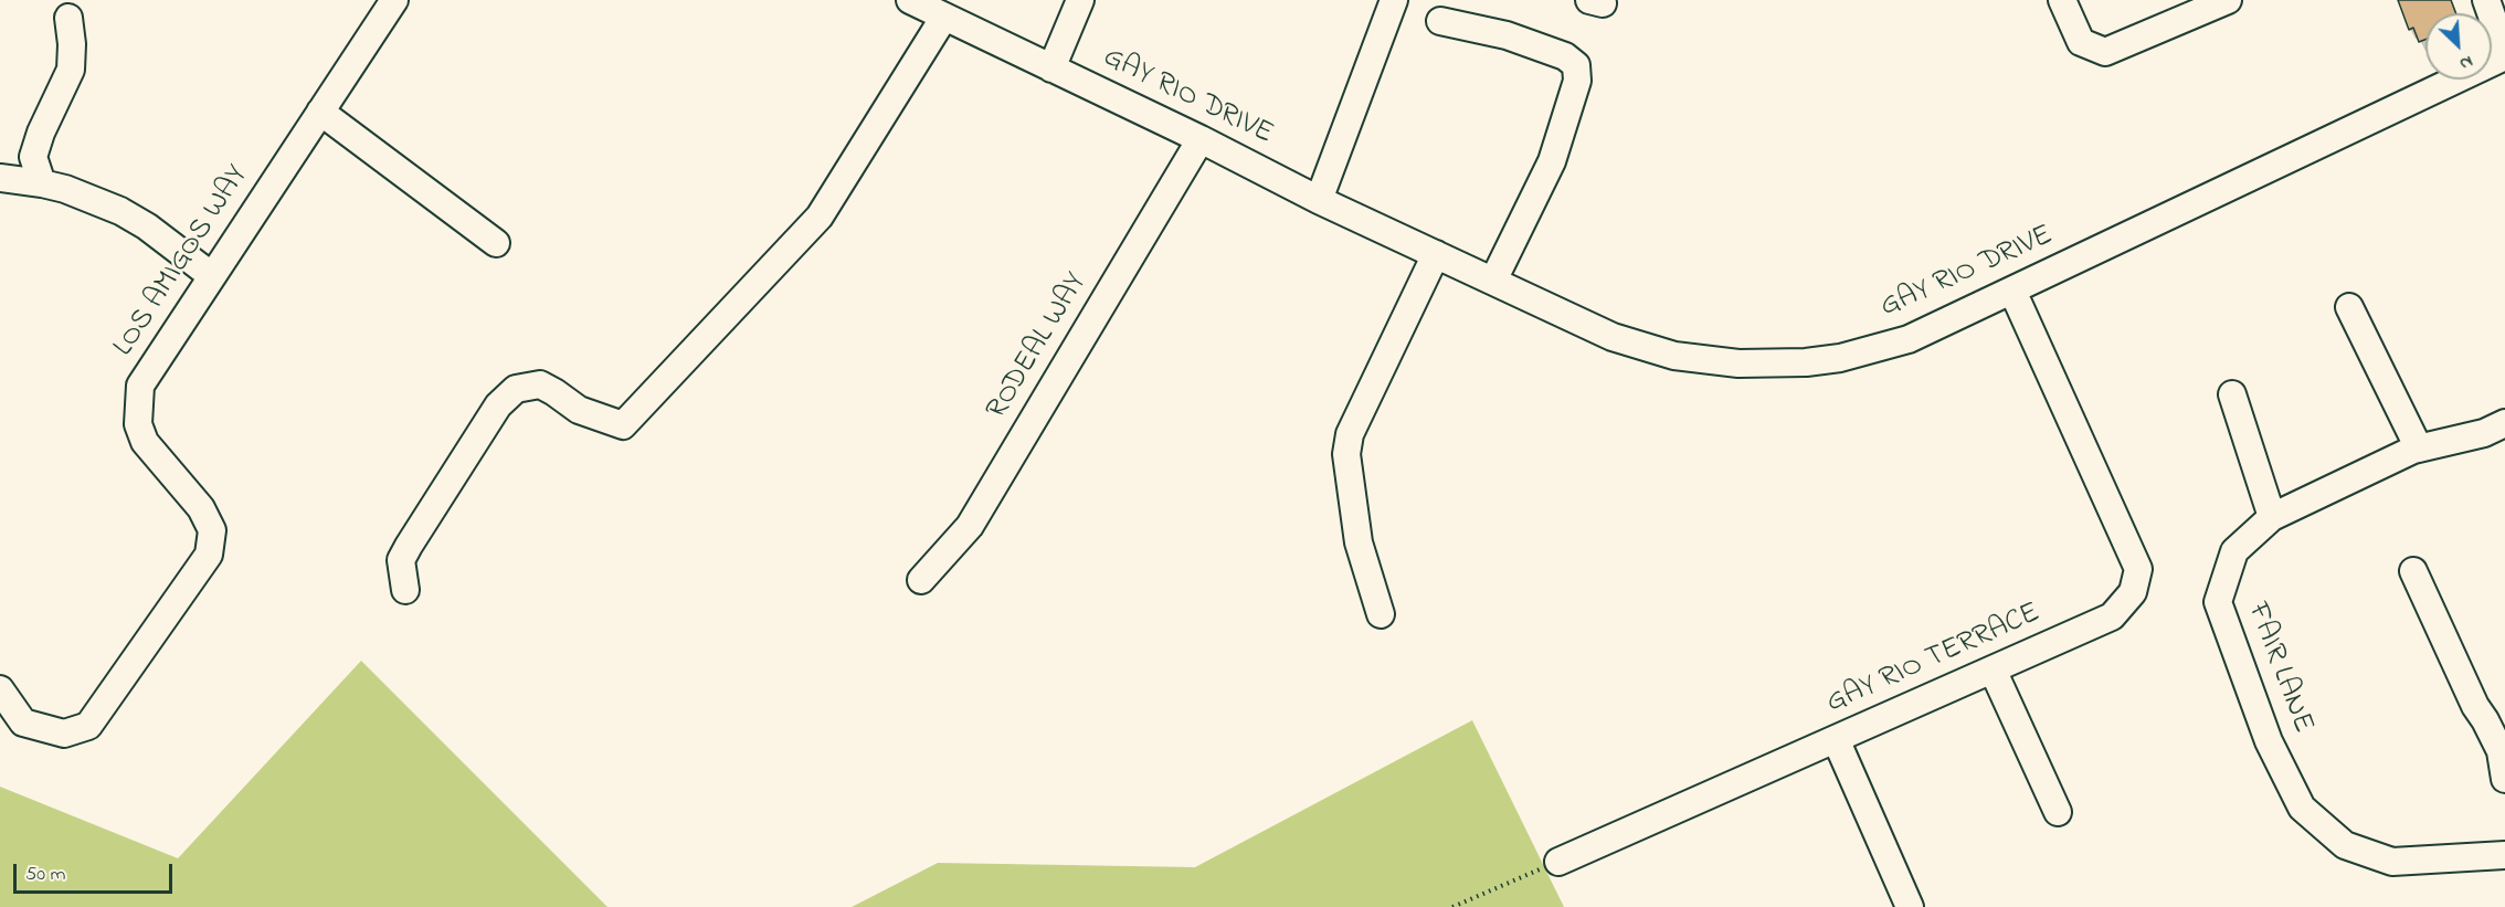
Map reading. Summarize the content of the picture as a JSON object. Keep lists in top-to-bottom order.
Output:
{
  "streets": {
    "street": [
      "GAY RIO DRIVE",
      "LOS AMIGOS WAY",
      "RODEAL WAY",
      "GAY RIO TERRACE",
      "FAIR LANE"
    ]
  },
  "crossings": [
    ["GAY RIO DRIVE", "RODEAL WAY"],
    ["GAY RIO DRIVE", "GAY RIO TERRACE"]
  ],
  "scale_bar": "50 m",
  "north": "bottom right"
}
